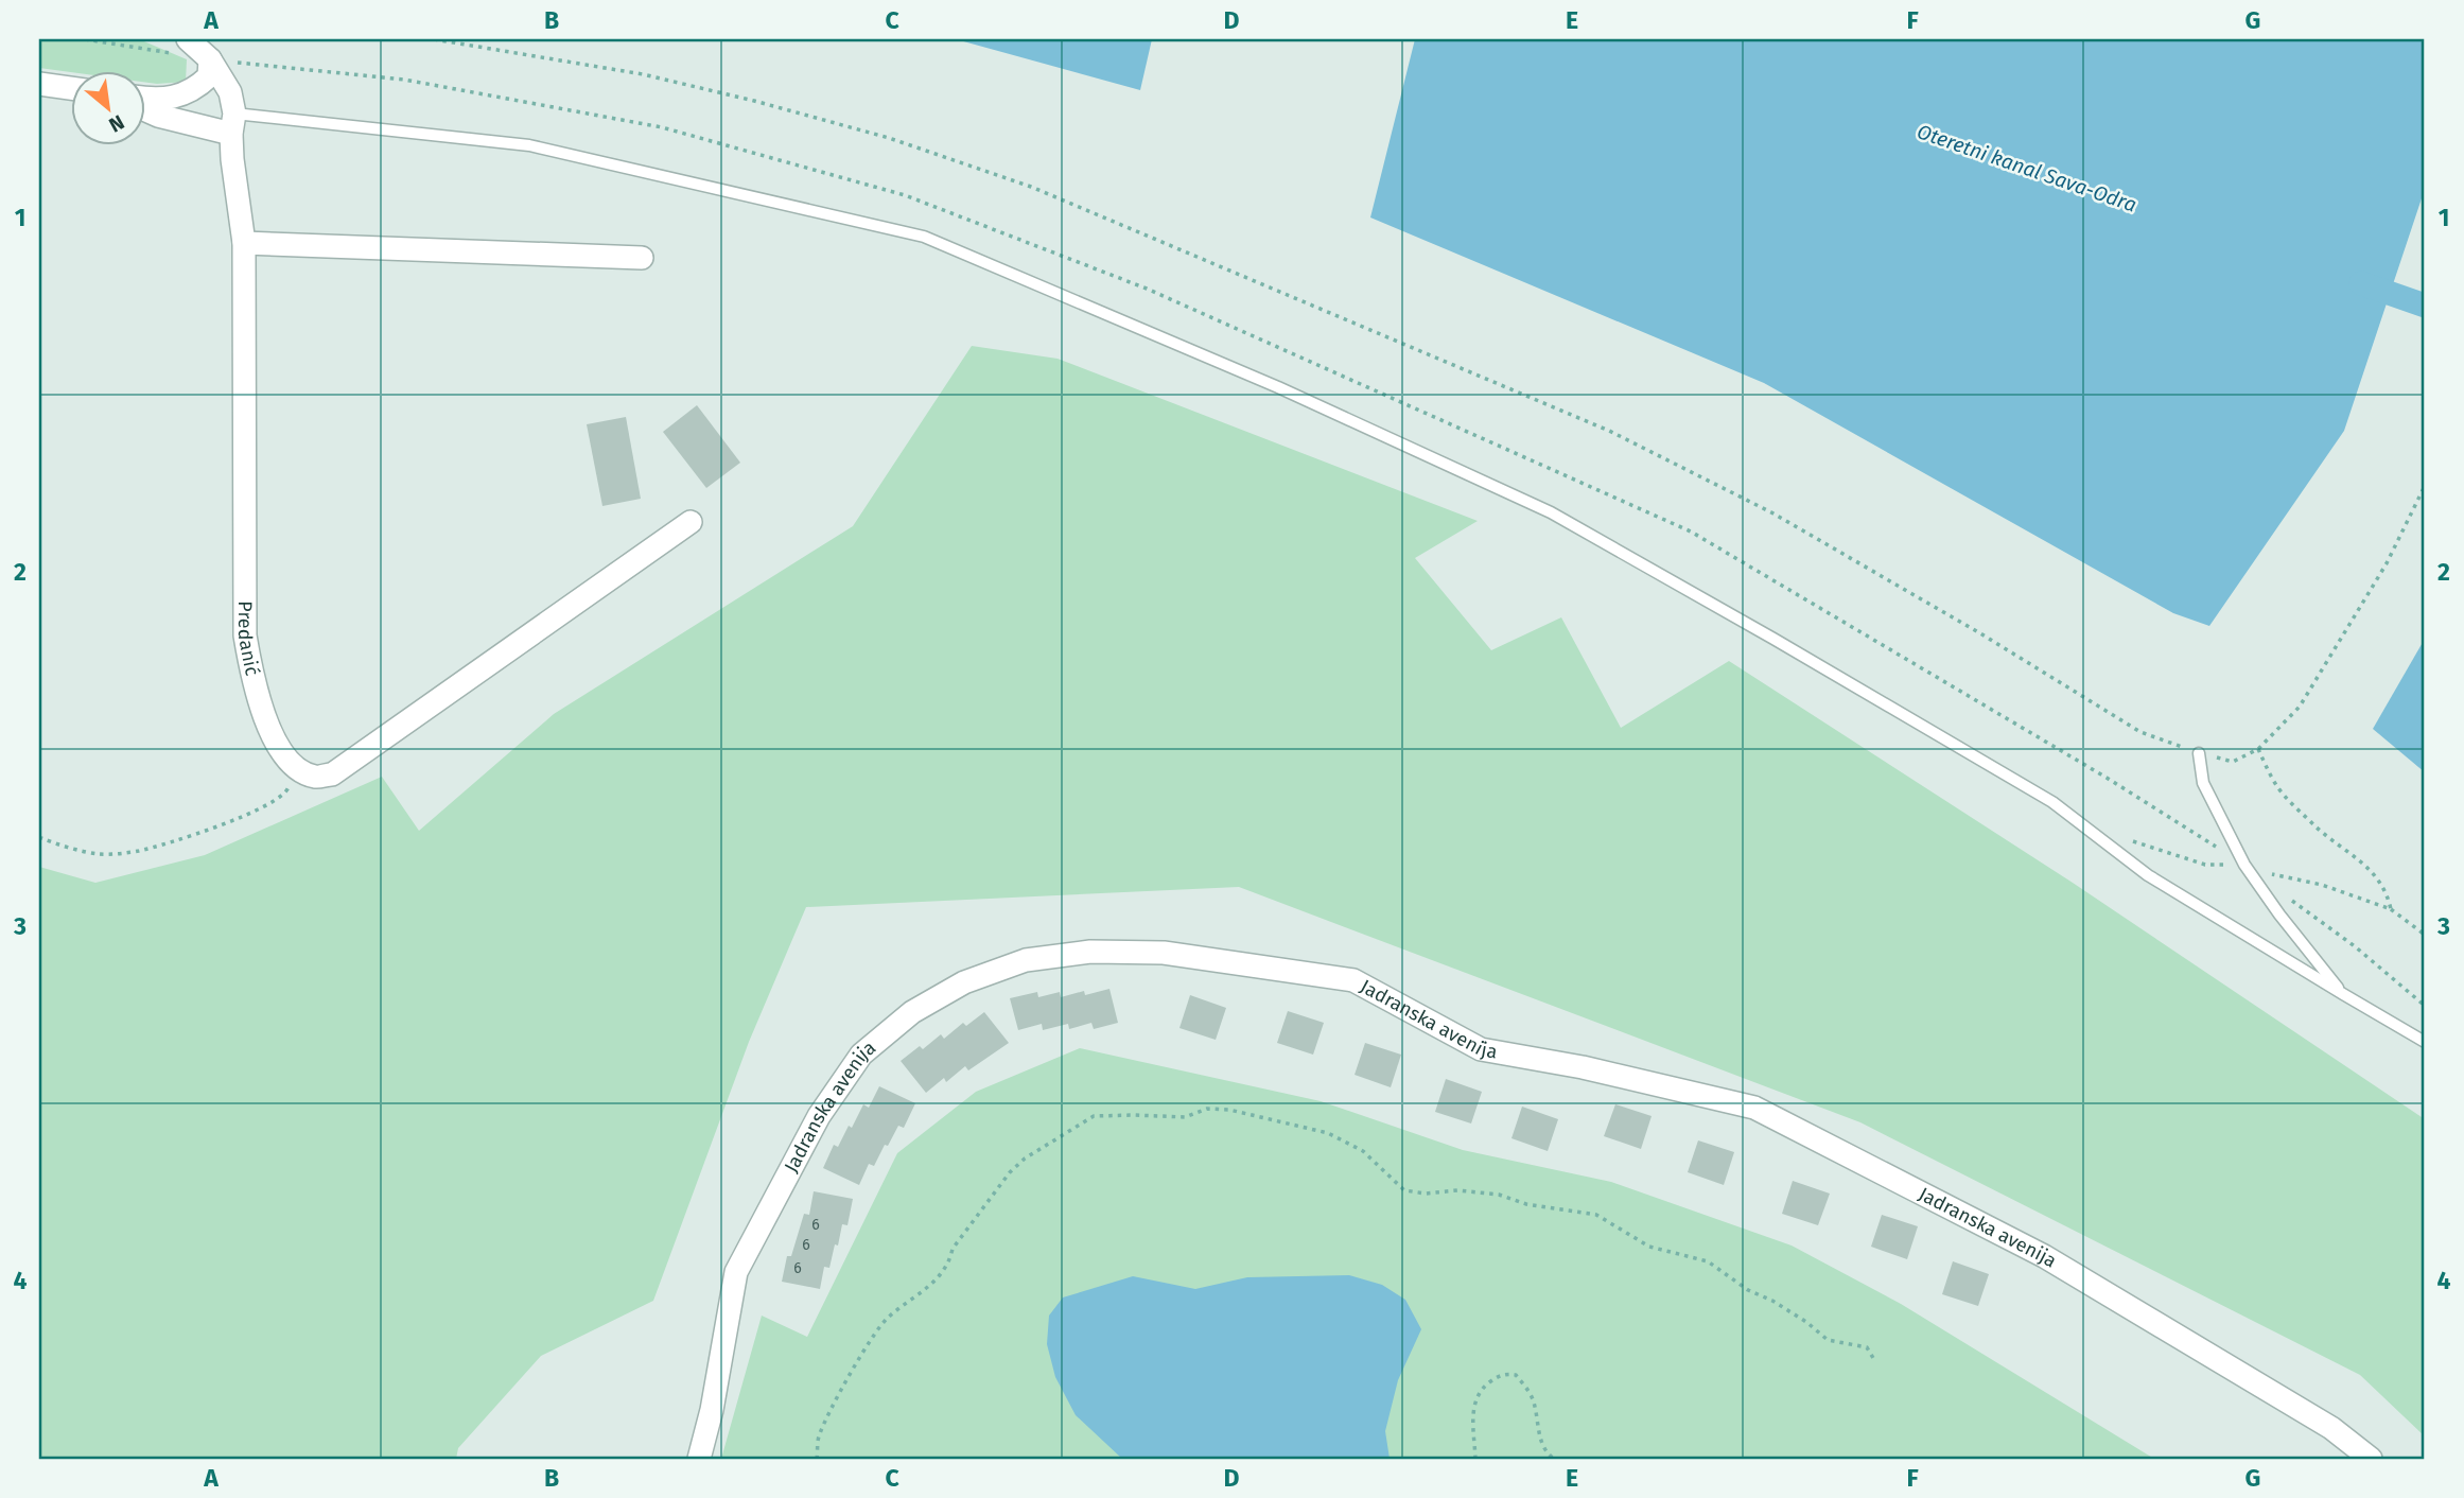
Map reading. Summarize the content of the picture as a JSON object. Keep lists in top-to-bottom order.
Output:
{
  "streets": {
    "street": ["Predanić", "Jadranska avenija"]
  },
  "water": ["Oteretni kanal Sava-Odra"],
  "house_numbers": ["6", "6", "6"],
  "north": "bottom right",
  "grid": {
    "columns": [
      "A",
      "B",
      "C",
      "D",
      "E",
      "F",
      "G"
    ],
    "rows": [
      "1",
      "2",
      "3",
      "4"
    ]
  }
}
